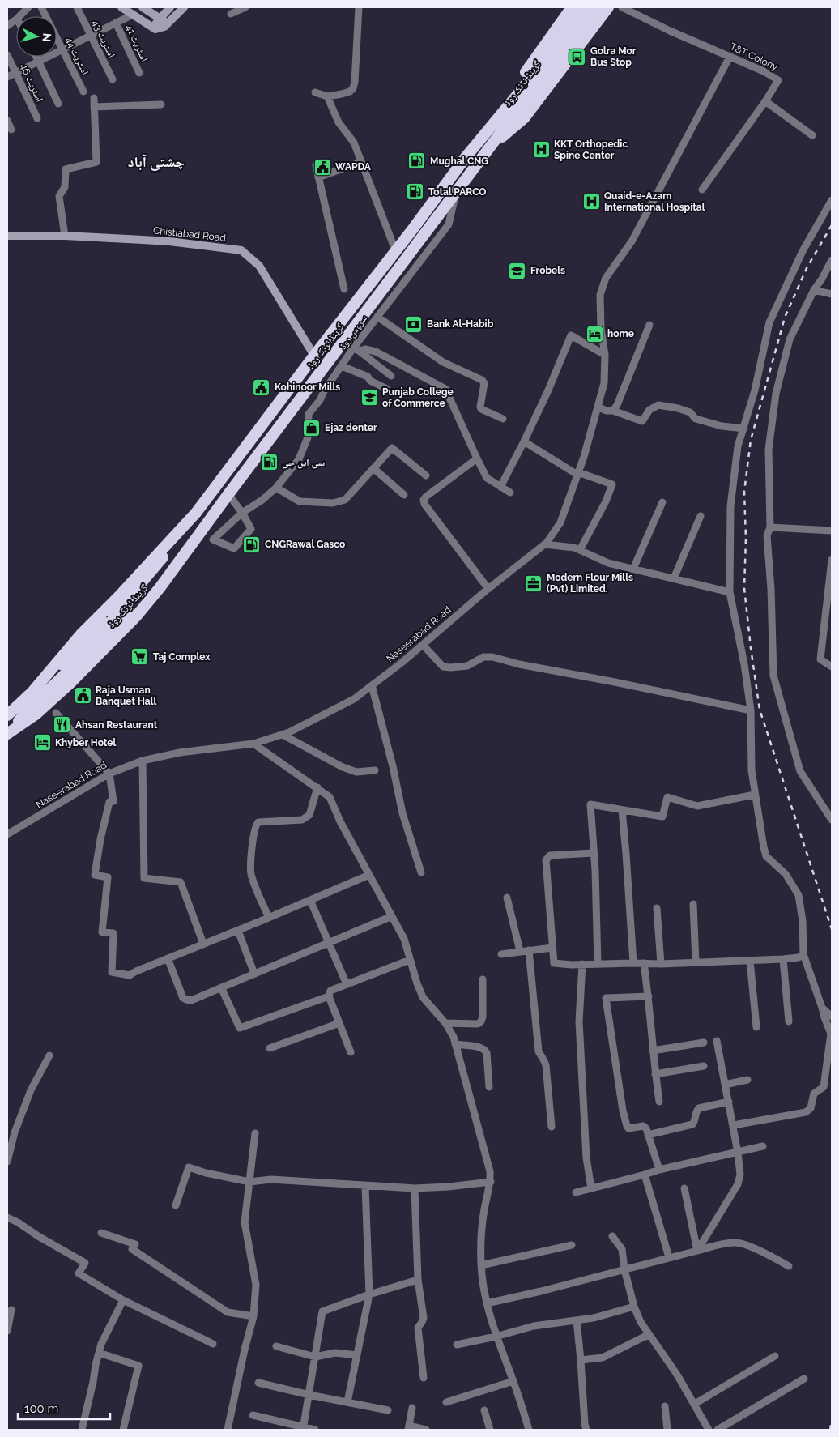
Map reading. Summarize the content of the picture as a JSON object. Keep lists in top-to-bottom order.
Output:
{
  "streets": {
    "highway": ["گرینڈ ٹرنک روڈ"],
    "main road": ["Chistiabad Road"],
    "street": [
      "اسٹریٹ 43",
      "اسٹریٹ 41",
      "اسٹریٹ 44",
      "T&T Colony",
      "اسٹریٹ 46",
      "سروس روڈ",
      "Naseerabad Road"
    ]
  },
  "crossings": [
    ["T&T Colony", "Naseerabad Road"],
    ["گرینڈ ٹرنک روڈ", "Chistiabad Road"],
    ["گرینڈ ٹرنک روڈ", "سروس روڈ"]
  ],
  "districts": ["چشتی آباد"],
  "places": {
    "bus stop": ["Golra Mor Bus Stop"],
    "hospital": ["KKT Orthopedic Spine Center", "Quaid-e-Azam International Hospital"],
    "fuel station": [
      "Mughal CNG",
      "Total PARCO",
      "سی این جی",
      "CNGRawal Gasco"
    ],
    "public building": ["WAPDA", "Kohinoor Mills", "Raja Usman Banquet Hall"],
    "school or university": ["Frobels", "Punjab College of Commerce"],
    "bank": ["Bank Al-Habib"],
    "hotel": ["home", "Khyber Hotel"],
    "shop": ["Ejaz denter"],
    "office": ["Modern Flour Mills (Pvt) Limited."],
    "supermarket": ["Taj Complex"],
    "restaurant": ["Ahsan Restaurant"]
  },
  "scale_bar": "100 m",
  "north": "right"
}
